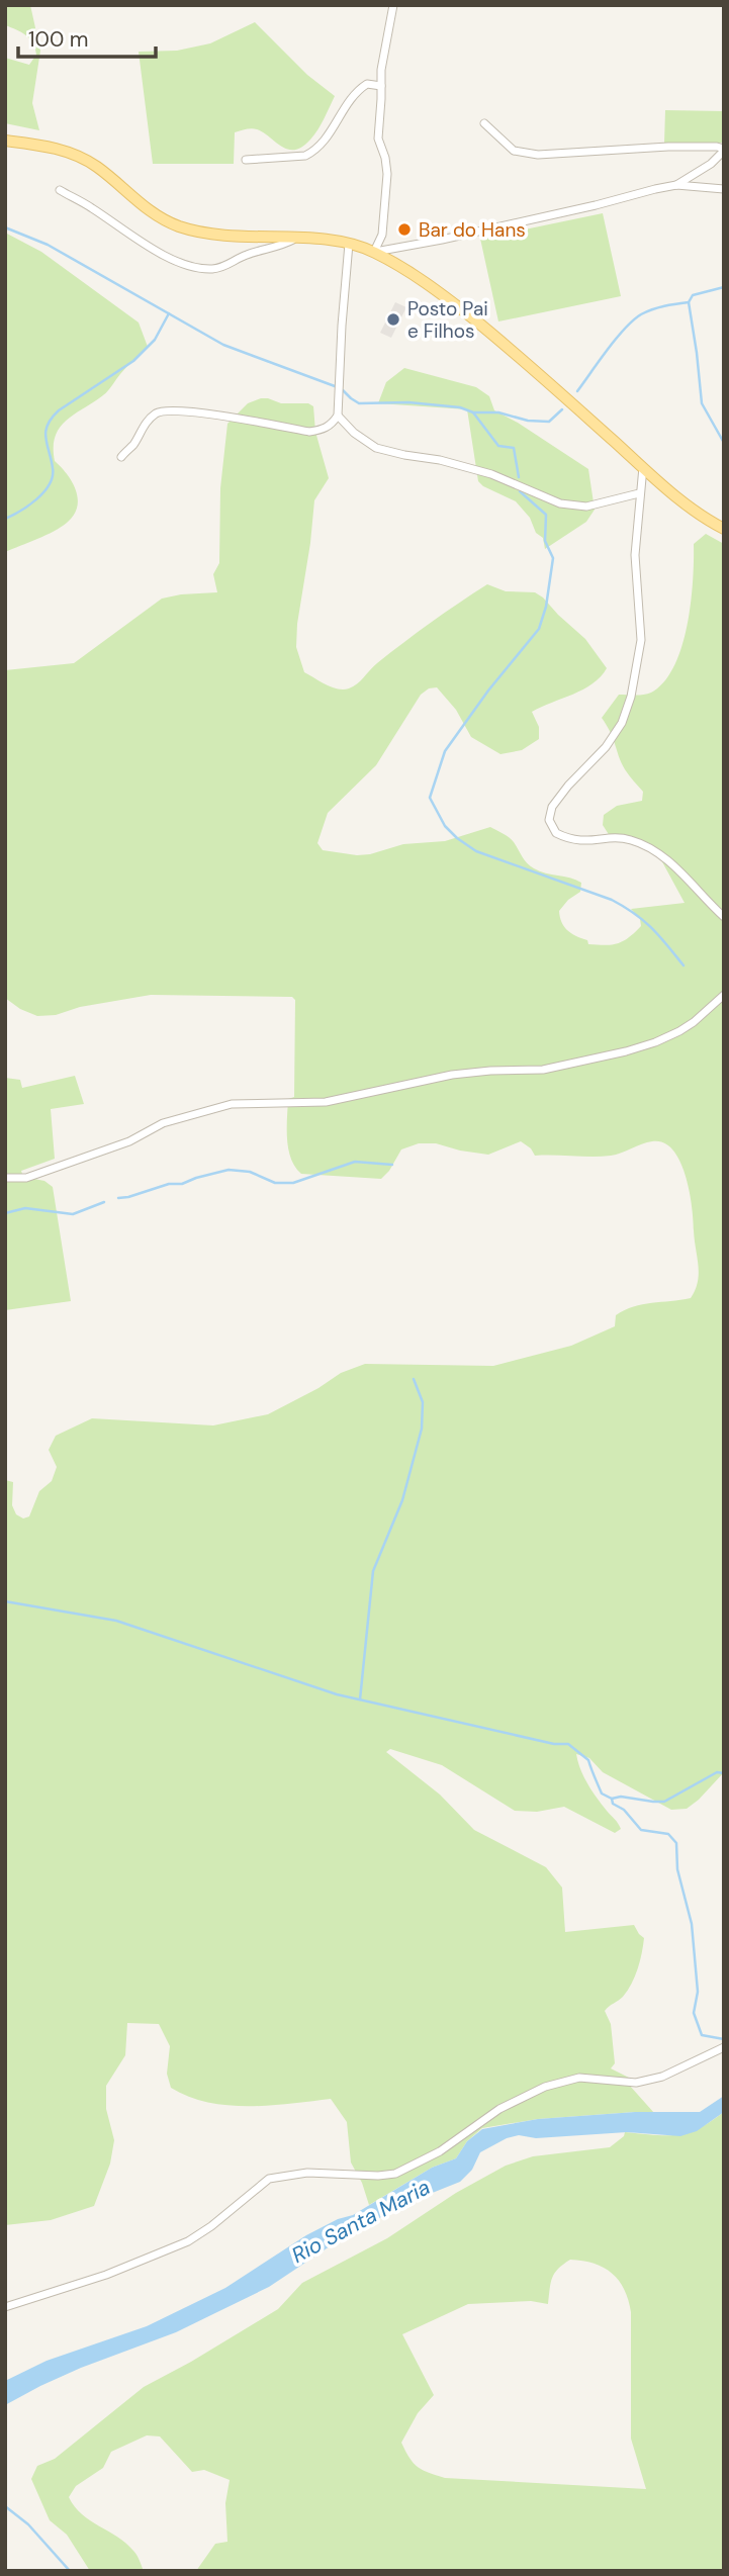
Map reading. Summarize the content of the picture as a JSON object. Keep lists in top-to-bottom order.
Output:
{
  "water": ["Rio Santa Maria"],
  "places": ["Bar do Hans", "Posto Pai e Filhos"],
  "scale_bar": "100 m"
}
